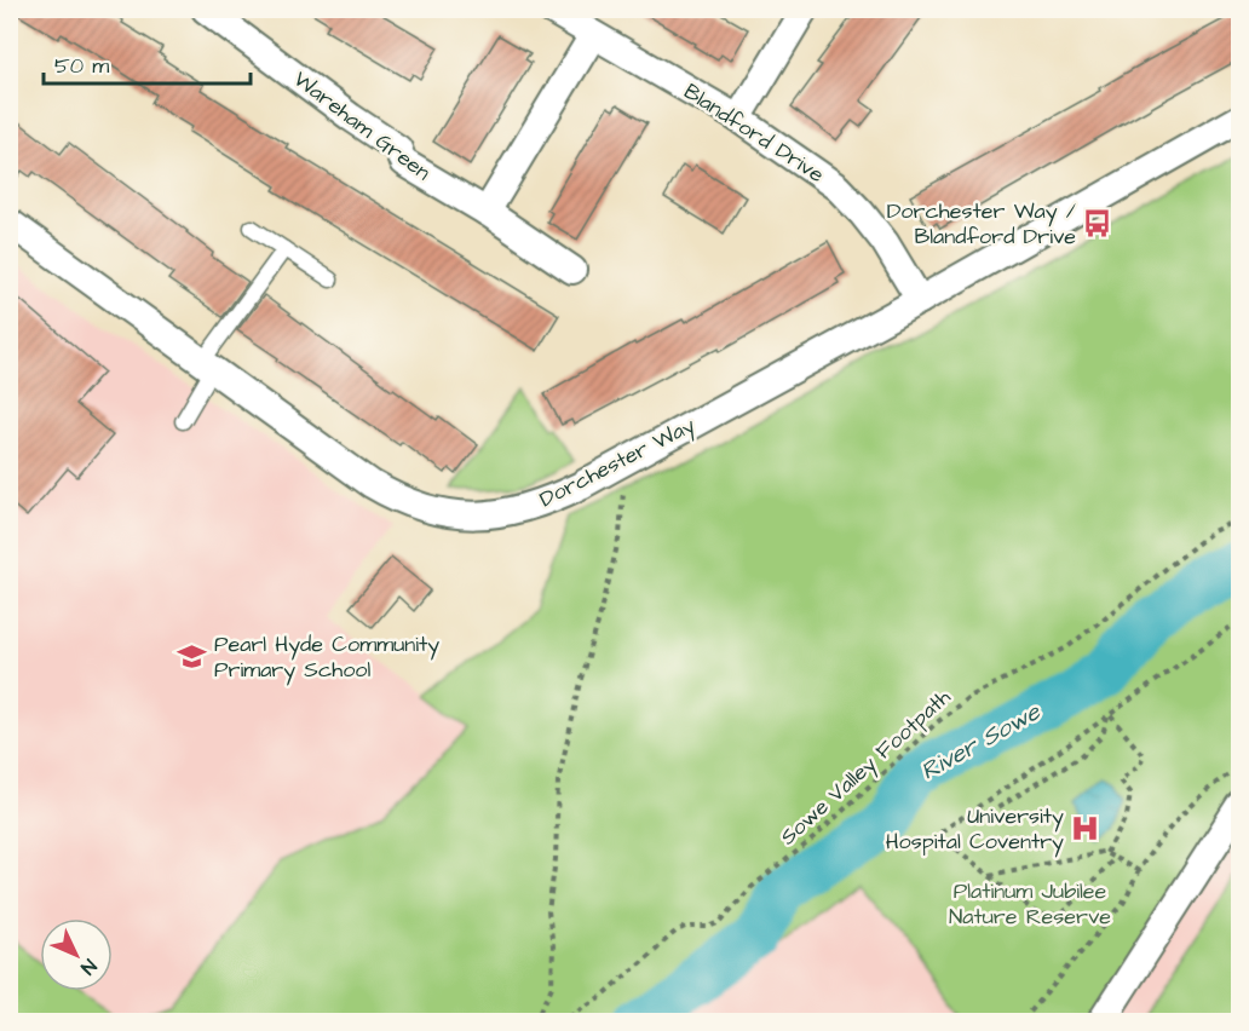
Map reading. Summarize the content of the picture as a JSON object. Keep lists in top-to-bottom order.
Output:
{
  "streets": {
    "street": ["Wareham Green", "Blandford Drive", "Dorchester Way"],
    "path": ["Sowe Valley Footpath"]
  },
  "crossings": [
    ["Blandford Drive", "Dorchester Way"]
  ],
  "water": ["River Sowe"],
  "parks": ["Platinum Jubilee Nature Reserve"],
  "places": {
    "bus stop": ["Dorchester Way / Blandford Drive"],
    "school or university": ["Pearl Hyde Community Primary School"],
    "hospital": ["University Hospital Coventry"]
  },
  "scale_bar": "50 m",
  "north": "bottom right"
}
